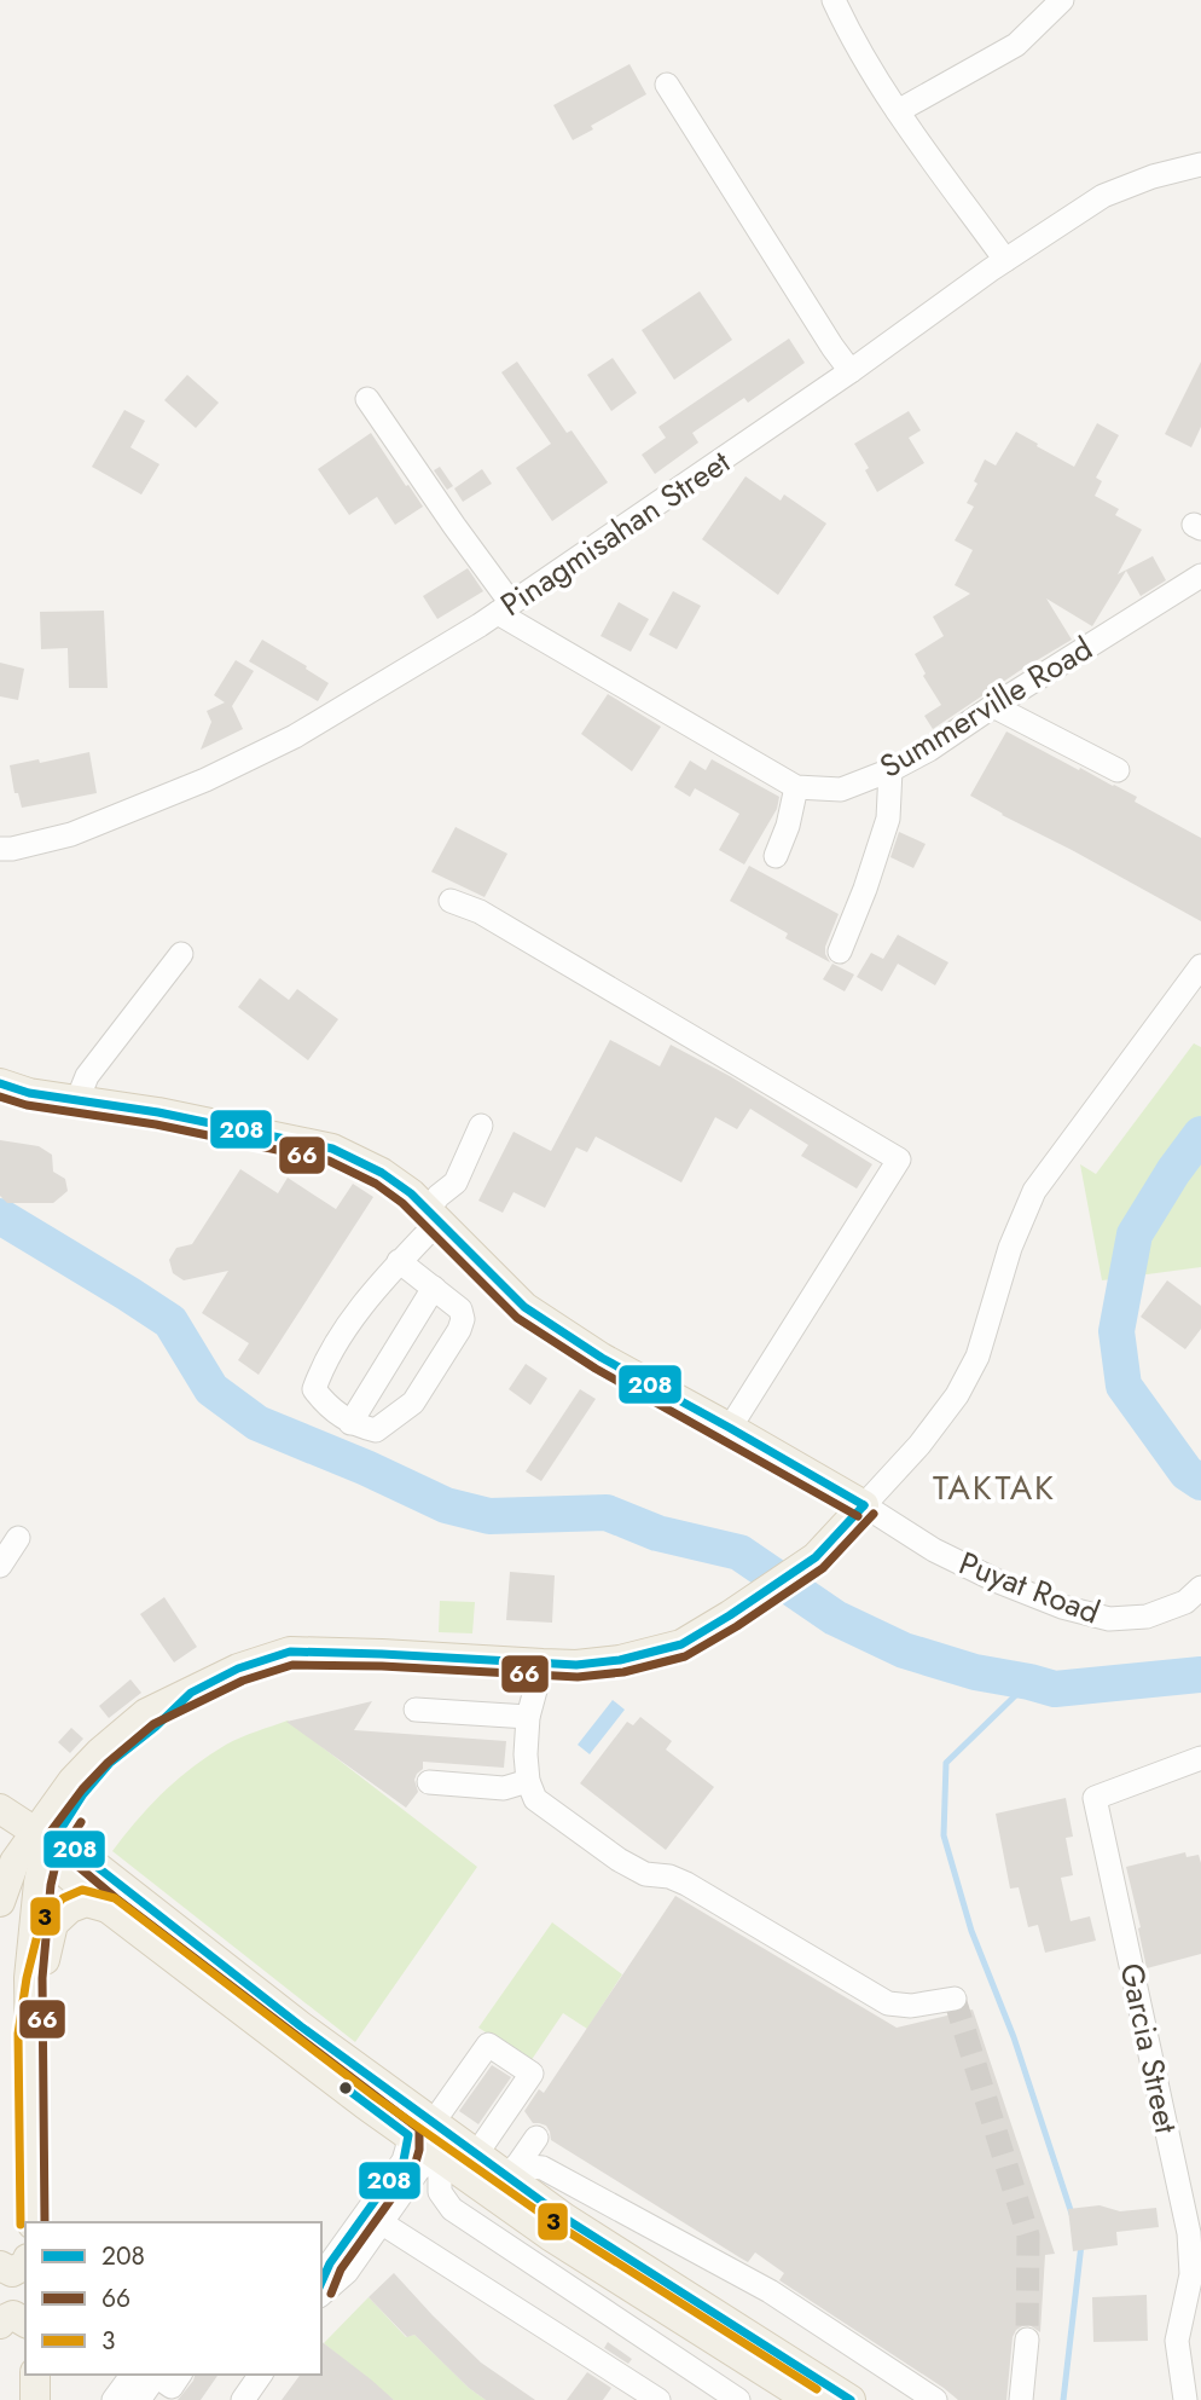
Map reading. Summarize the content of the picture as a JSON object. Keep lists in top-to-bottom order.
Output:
{
  "streets": {
    "street": [
      "Pinagmisahan Street",
      "Summerville Road",
      "Puyat Road",
      "Garcia Street"
    ]
  },
  "crossings": [
    ["Pinagmisahan Street", "Summerville Road"]
  ],
  "districts": ["TAKTAK"],
  "lines": ["transit line 208", "transit line 66", "transit line 3"],
  "legend": ["208", "66", "3"]
}
